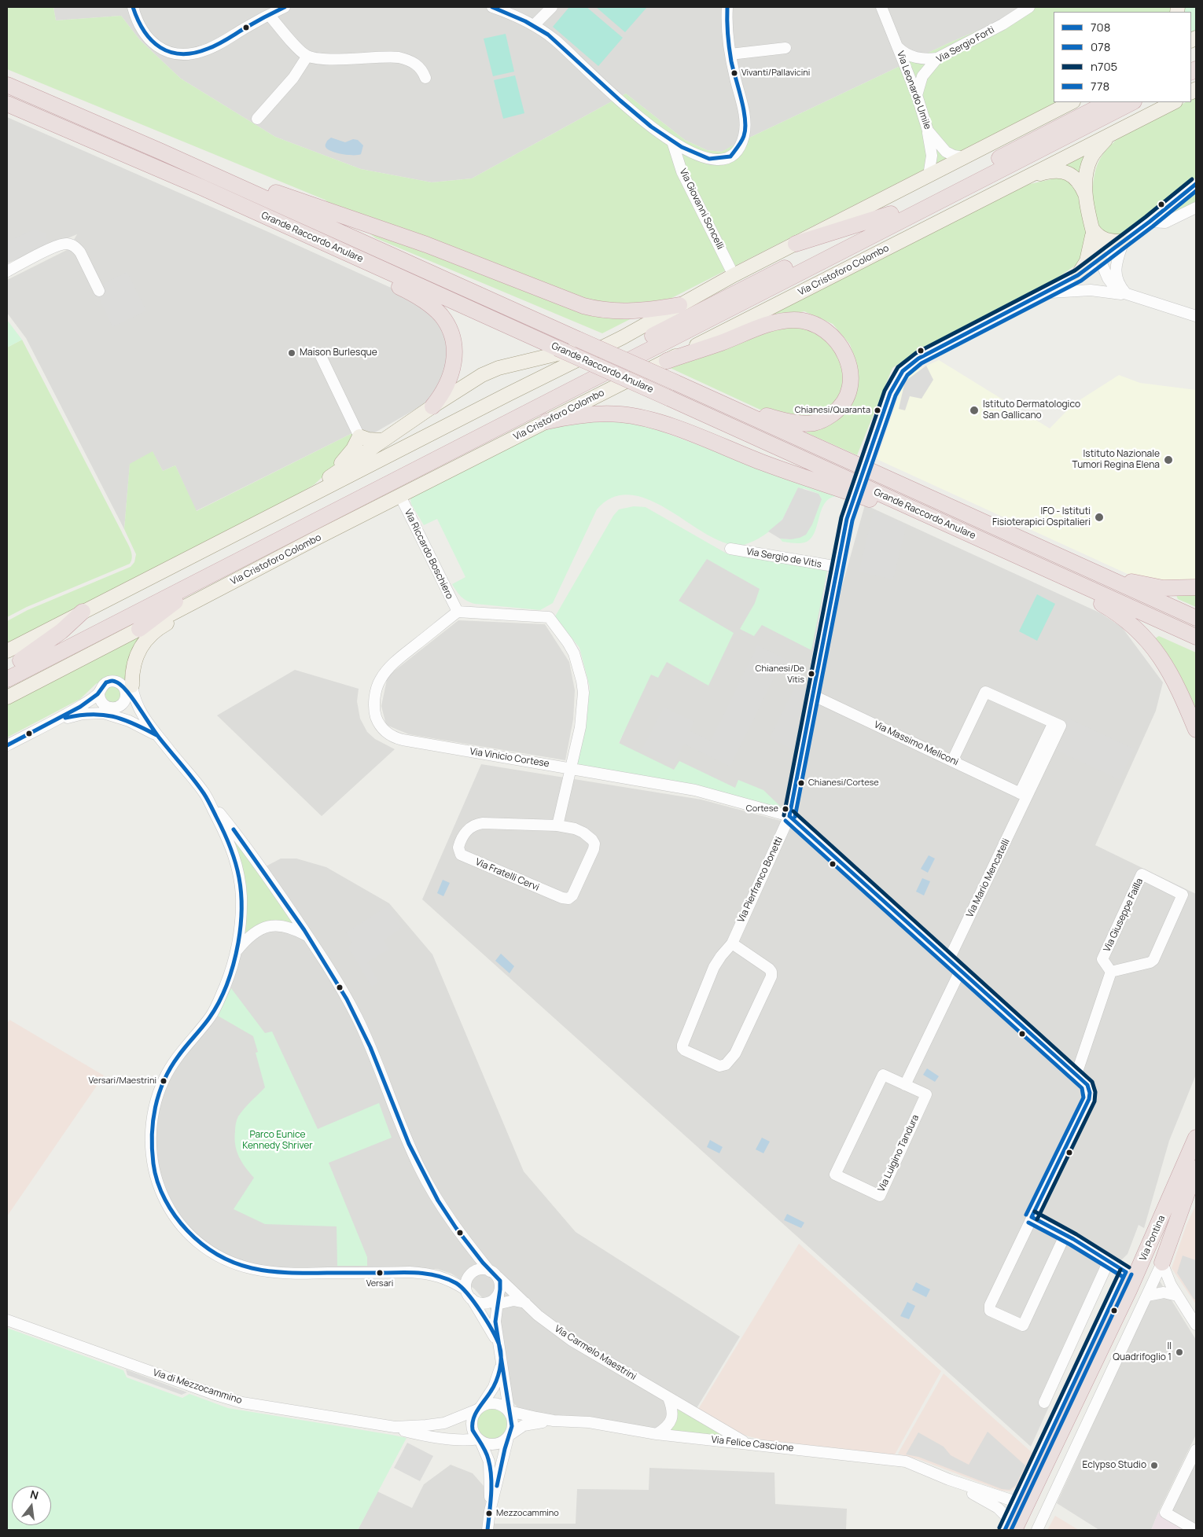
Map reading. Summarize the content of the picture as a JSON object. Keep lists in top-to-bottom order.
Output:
{
  "streets": {
    "highway": ["Grande Raccordo Anulare", "Via Cristoforo Colombo", "Via Pontina"],
    "street": [
      "Via Sergio Forti",
      "Via Leonardo Umile",
      "Via Giovanni Soncelli",
      "Via Riccardo Boschiero",
      "Via Sergio de Vitis",
      "Via Massimo Meliconi",
      "Via Vinicio Cortese",
      "Via Fratelli Cervi",
      "Via Mario Mencatelli",
      "Via Pierfranco Bonetti",
      "Via Giuseppe Failla",
      "Via Luigino Tandura",
      "Via Carmelo Maestrini",
      "Via di Mezzocammino",
      "Via Felice Cascione"
    ]
  },
  "crossings": [
    ["Via Sergio Forti", "Via Leonardo Umile"],
    ["Via Cristoforo Colombo", "Via Riccardo Boschiero"],
    ["Via Riccardo Boschiero", "Via Vinicio Cortese"],
    ["Via Sergio de Vitis", "Via Pierfranco Bonetti"],
    ["Via Massimo Meliconi", "Via Mario Mencatelli"],
    ["Via Massimo Meliconi", "Via Pierfranco Bonetti"],
    ["Via Vinicio Cortese", "Via Pierfranco Bonetti"],
    ["Via Pontina", "Via Felice Cascione"],
    ["Via Carmelo Maestrini", "Via Felice Cascione"],
    ["Via di Mezzocammino", "Via Felice Cascione"]
  ],
  "parks": ["Parco Eunice Kennedy Shriver"],
  "places": [
    "Vivanti/Pallavicini",
    "Maison Burlesque",
    "Chianesi/Quaranta",
    "Istituto Dermatologico San Gallicano",
    "Istituto Nazionale Tumori Regina Elena",
    "IFO - Istituti Fisioterapici Ospitalieri",
    "Chianesi/De Vitis",
    "Chianesi/Cortese",
    "Cortese",
    "Versari/Maestrini",
    "Versari",
    "Il Quadrifoglio 1",
    "Eclypso Studio",
    "Mezzocammino"
  ],
  "lines": [
    "transit line 778",
    "transit line n705",
    "transit line 708",
    "transit line 078"
  ],
  "legend": [
    "708",
    "078",
    "n705",
    "778"
  ],
  "north": "top"
}
